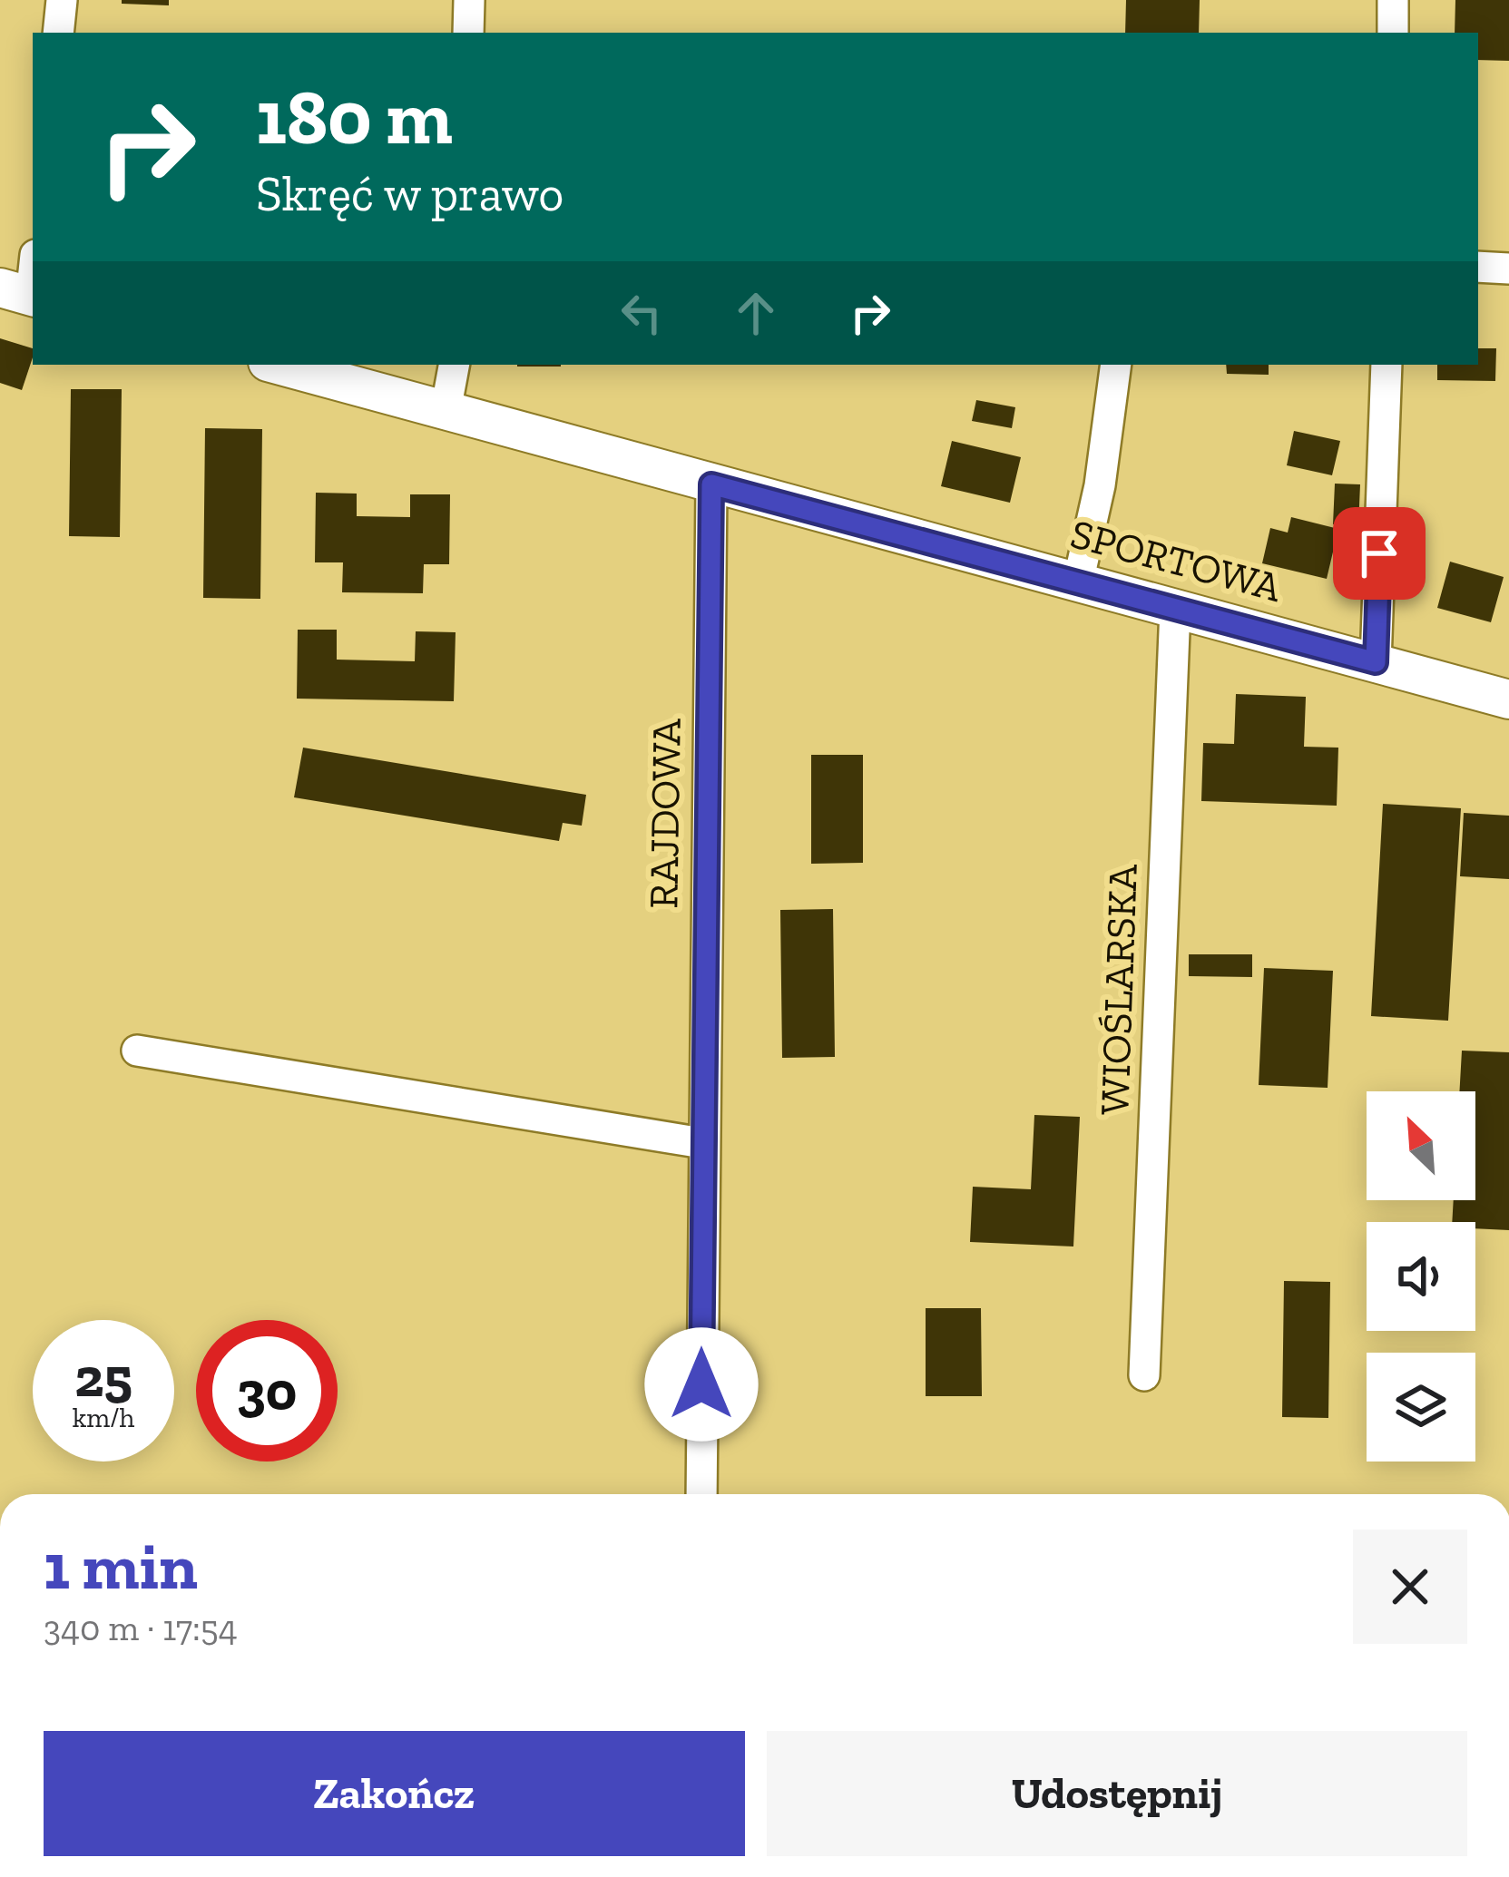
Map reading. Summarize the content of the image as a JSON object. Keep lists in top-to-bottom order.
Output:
{
  "streets": {
    "street": ["SPORTOWA", "RAJDOWA", "WIOŚLARSKA"]
  },
  "crossings": [
    ["SPORTOWA", "RAJDOWA"],
    ["SPORTOWA", "WIOŚLARSKA"]
  ],
  "north": "top left",
  "page": {
    "turn": ["180 m", "Skręć w prawo"],
    "speed": "25 km/h",
    "limit": "30",
    "heading": ["1 min", "340 m · 17:54"],
    "buttons": ["Zakończ", "Udostępnij"]
  }
}
